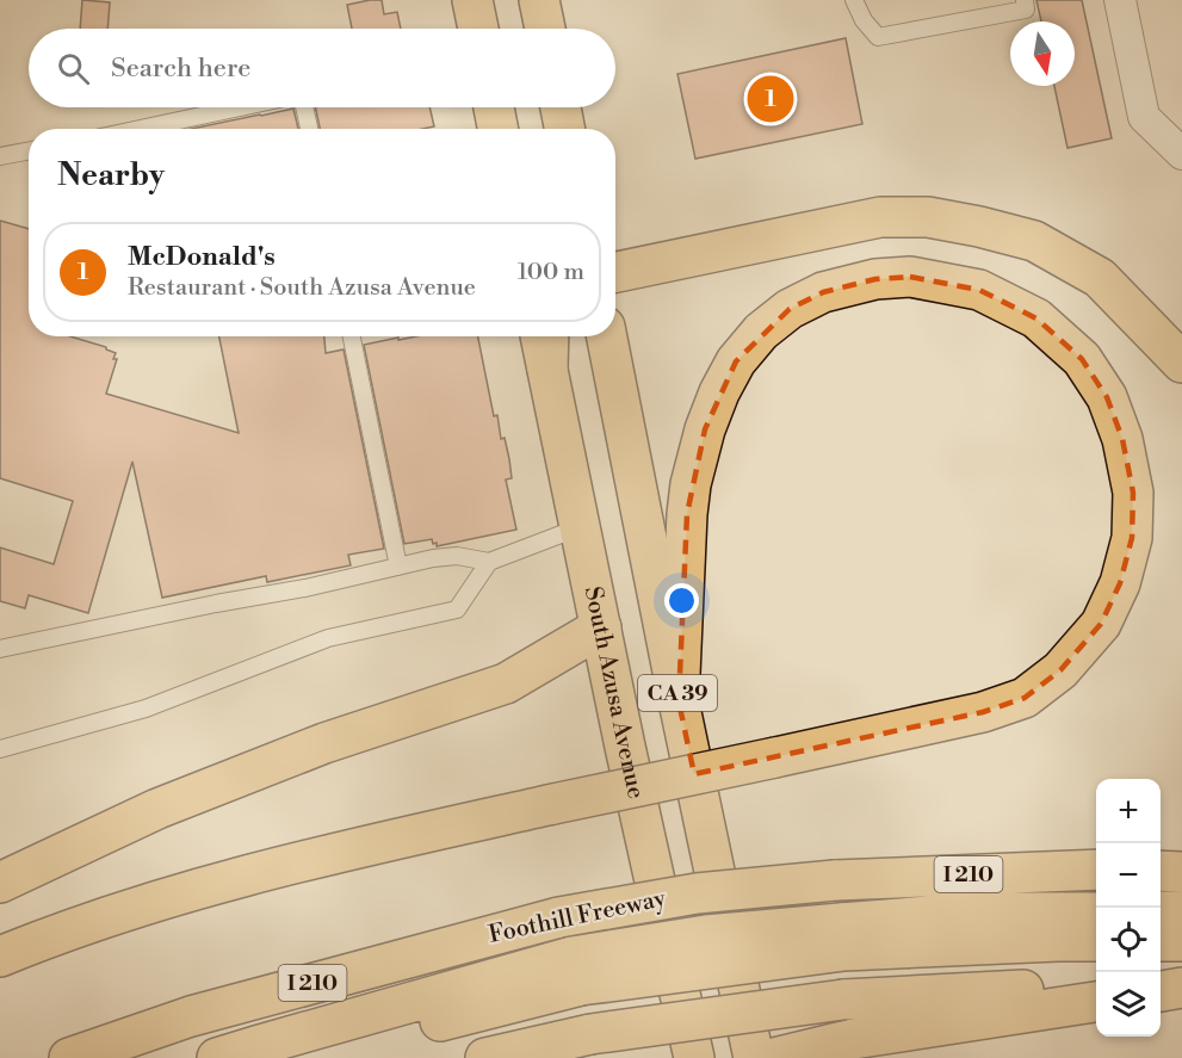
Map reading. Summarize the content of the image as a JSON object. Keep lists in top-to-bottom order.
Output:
{
  "streets": {
    "main road": [
      "South Azusa Avenue",
      "CA 39",
      "I 210",
      "Foothill Freeway"
    ]
  },
  "north": "bottom",
  "page": {
    "search": "Search here",
    "pins": "1",
    "heading": "Nearby",
    "list": [
      {
        "mark": "1",
        "name": "McDonald's",
        "note": "Restaurant · South Azusa Avenue",
        "value": "100 m"
      }
    ],
    "map_buttons": ["+", "−"]
  }
}
